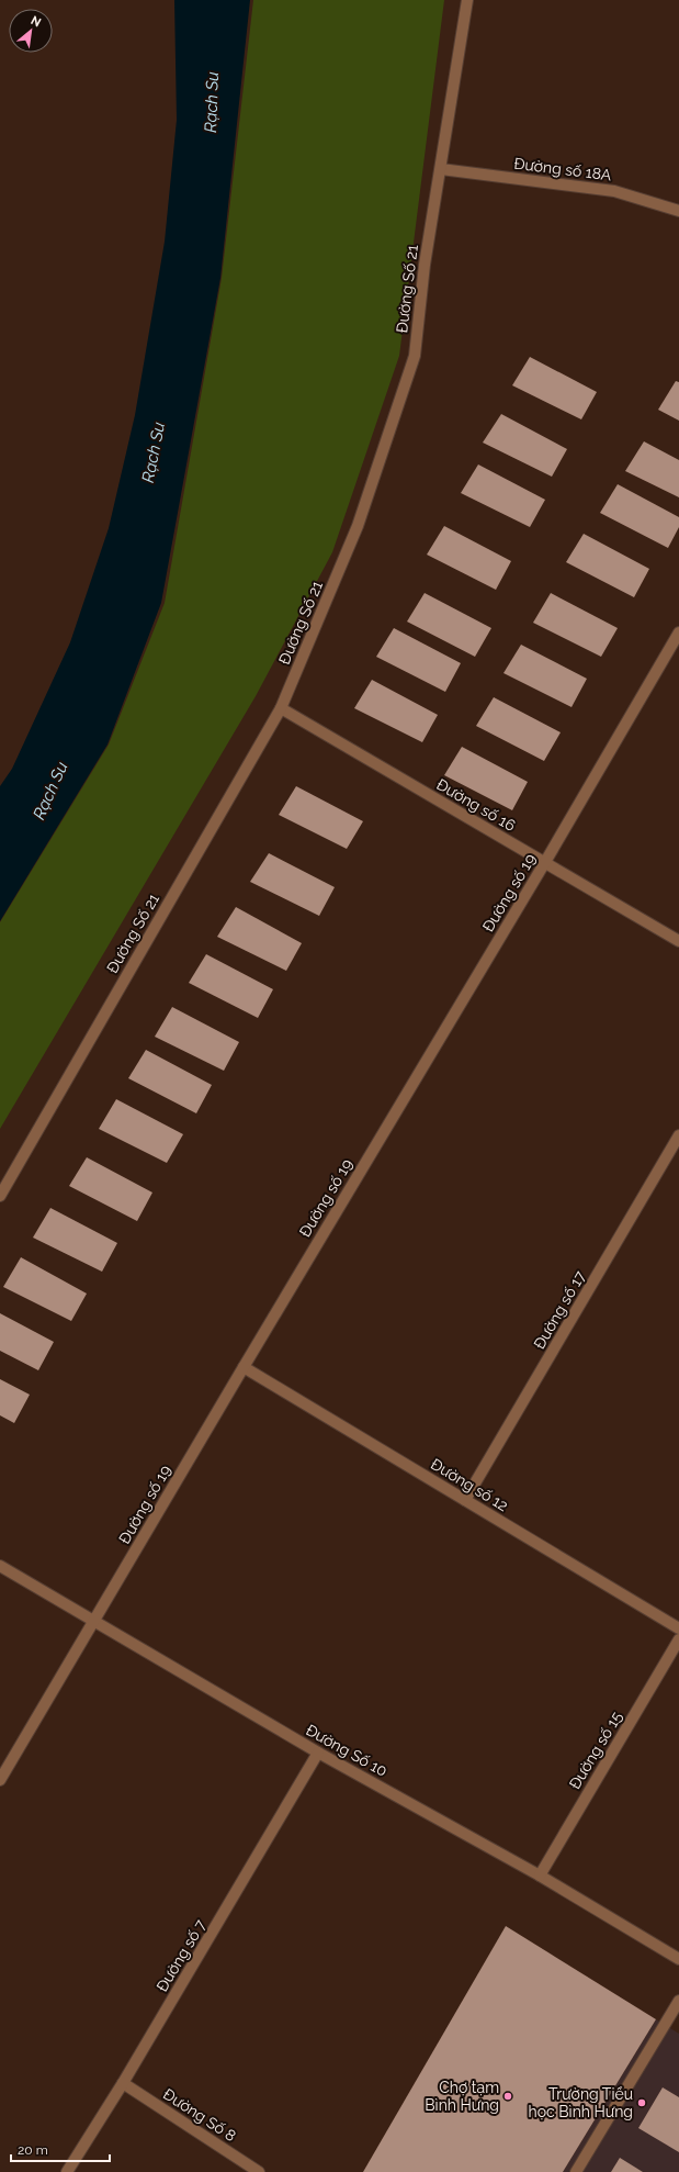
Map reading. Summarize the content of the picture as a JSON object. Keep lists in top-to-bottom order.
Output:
{
  "streets": {
    "street": [
      "Đường số 18A",
      "Đường Số 21",
      "Đường số 16",
      "Đường số 19",
      "Đường số 17",
      "Đường số 12",
      "Đường Số 10",
      "Đường số 15",
      "Đường số 7",
      "Đường Số 8"
    ]
  },
  "crossings": [
    ["Đường số 18A", "Đường Số 21"],
    ["Đường Số 21", "Đường số 16"],
    ["Đường số 16", "Đường số 19"],
    ["Đường số 19", "Đường số 12"],
    ["Đường số 19", "Đường Số 10"],
    ["Đường số 17", "Đường số 12"],
    ["Đường Số 10", "Đường số 15"],
    ["Đường Số 10", "Đường số 7"],
    ["Đường số 7", "Đường Số 8"]
  ],
  "water": ["Rạch Su"],
  "places": ["Chợ tạm Bình Hưng", "Trường Tiểu học Bình Hưng"],
  "scale_bar": "20 m",
  "north": "top right"
}
